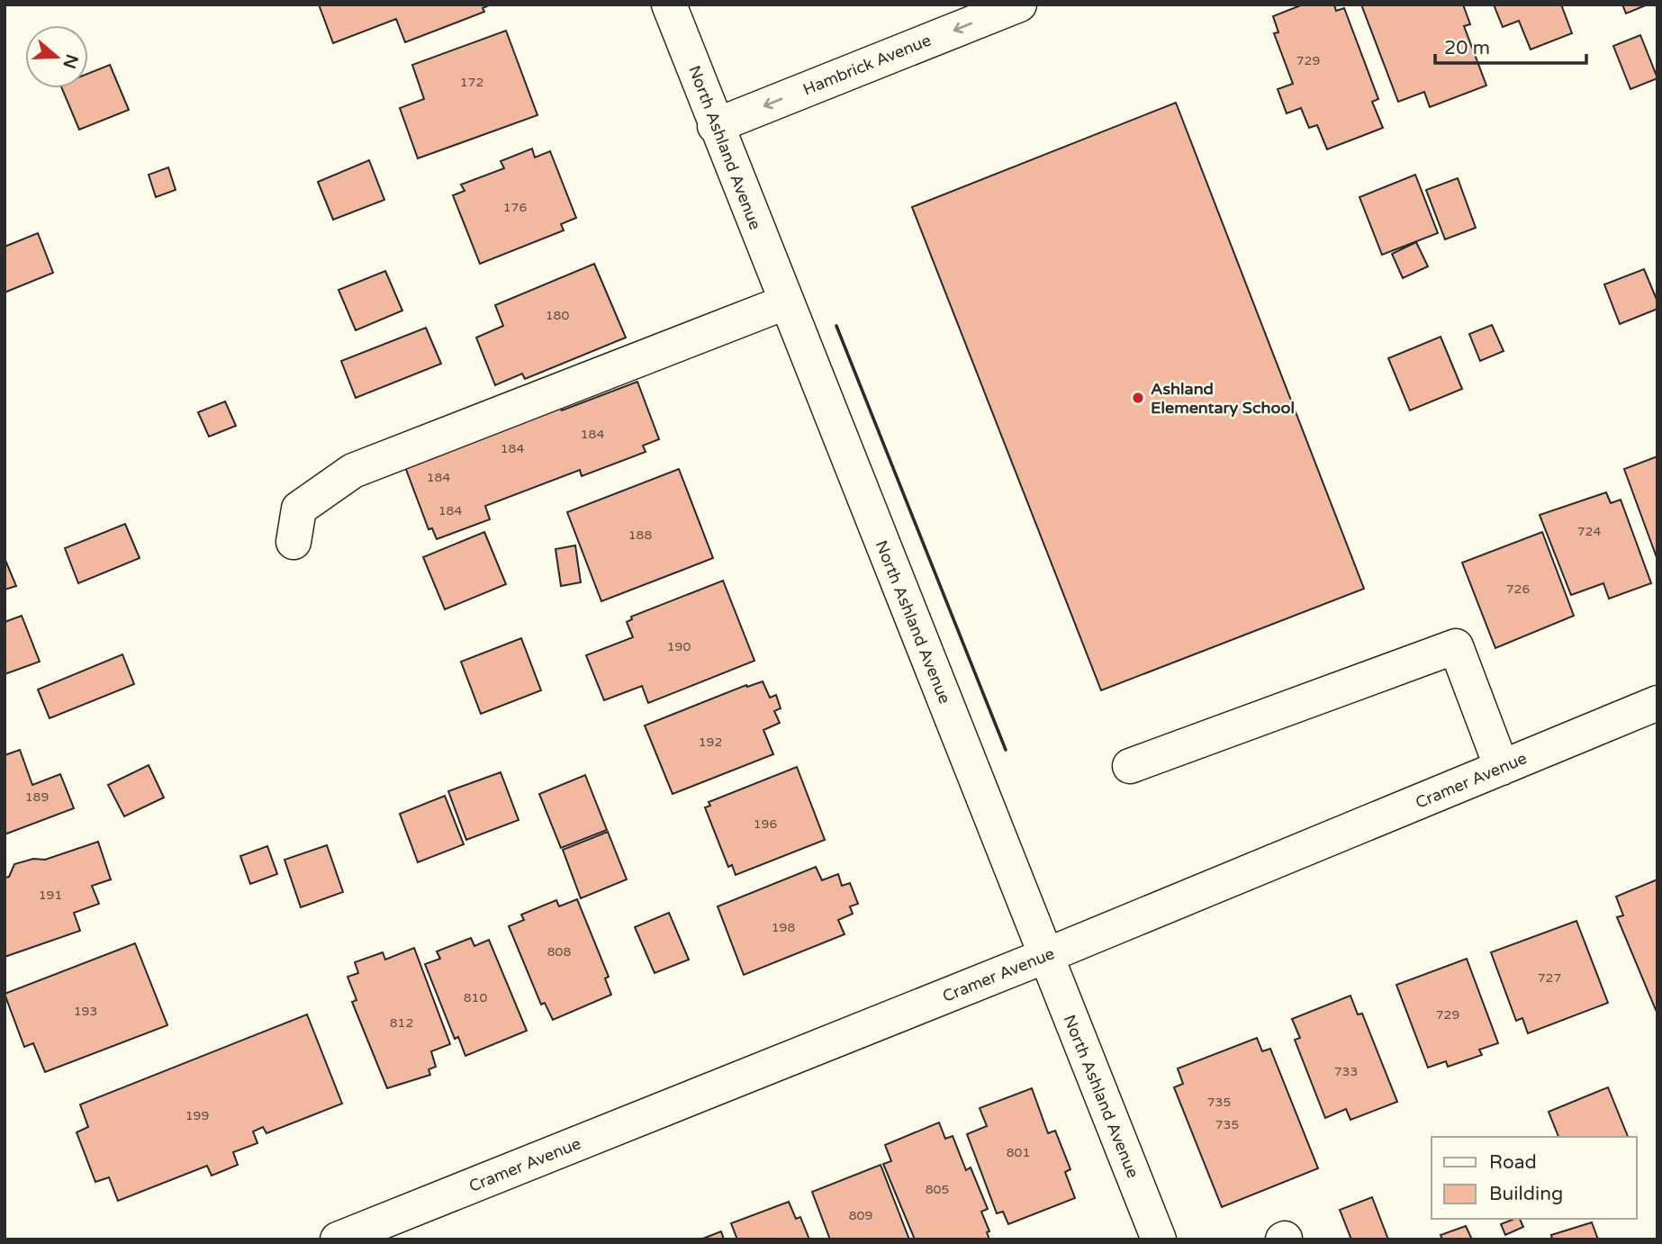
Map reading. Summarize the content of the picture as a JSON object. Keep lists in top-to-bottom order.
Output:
{
  "streets": {
    "street": ["Hambrick Avenue", "North Ashland Avenue", "Cramer Avenue"]
  },
  "crossings": [
    ["Hambrick Avenue", "North Ashland Avenue"],
    ["North Ashland Avenue", "Cramer Avenue"]
  ],
  "one_way": ["Hambrick Avenue"],
  "places": ["Ashland Elementary School"],
  "house_numbers": [
    "729",
    "172",
    "176",
    "180",
    "184",
    "184",
    "184",
    "184",
    "724",
    "188",
    "726",
    "190",
    "192",
    "189",
    "196",
    "191",
    "198",
    "808",
    "727",
    "810",
    "193",
    "729",
    "812",
    "733",
    "735",
    "199",
    "735",
    "801",
    "805",
    "809"
  ],
  "legend": ["Road", "Building"],
  "scale_bar": "20 m",
  "north": "right"
}
